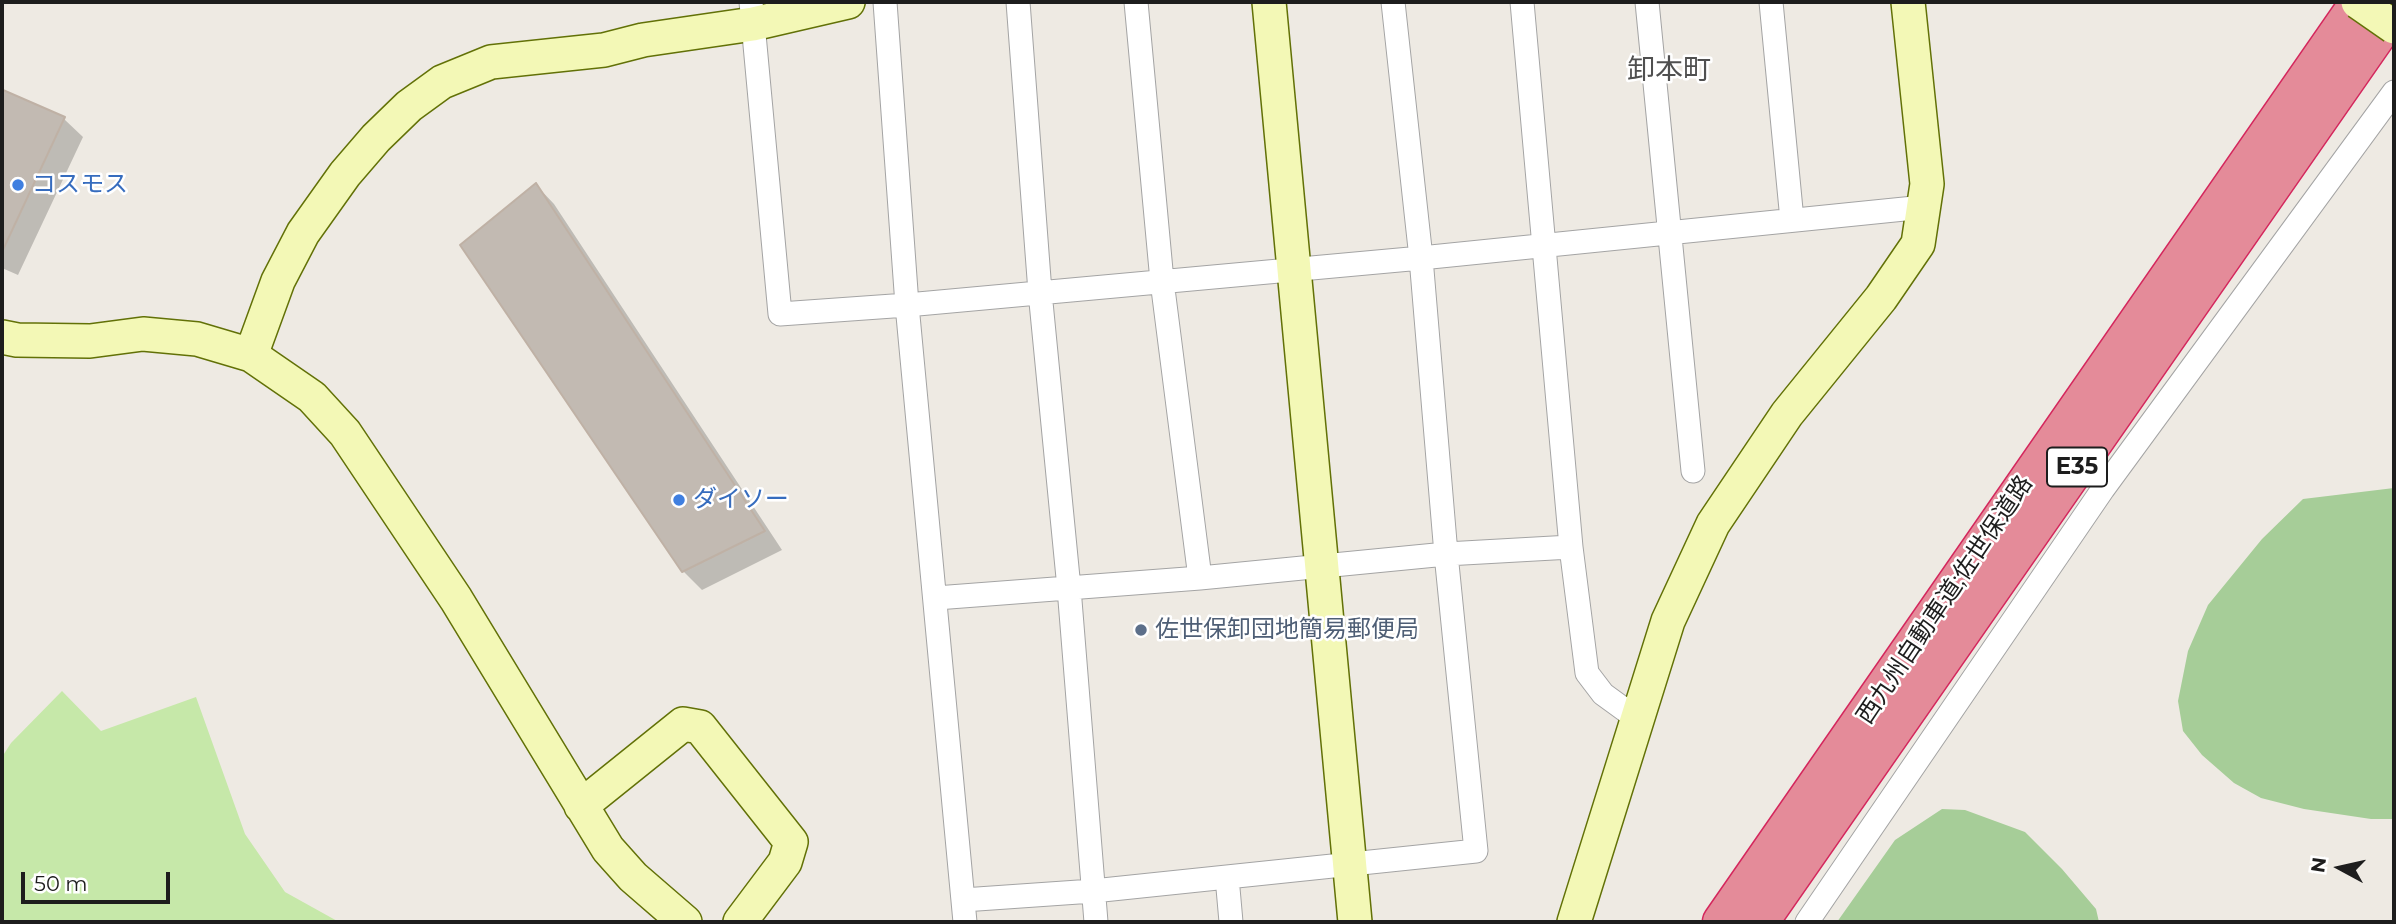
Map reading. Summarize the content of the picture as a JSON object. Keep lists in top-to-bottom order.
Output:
{
  "streets": {
    "highway": ["E35", "西九州自動車道;佐世保道路"]
  },
  "districts": ["卸本町"],
  "places": ["コスモス", "ダイソー", "佐世保卸団地簡易郵便局"],
  "scale_bar": "50 m",
  "north": "left"
}
